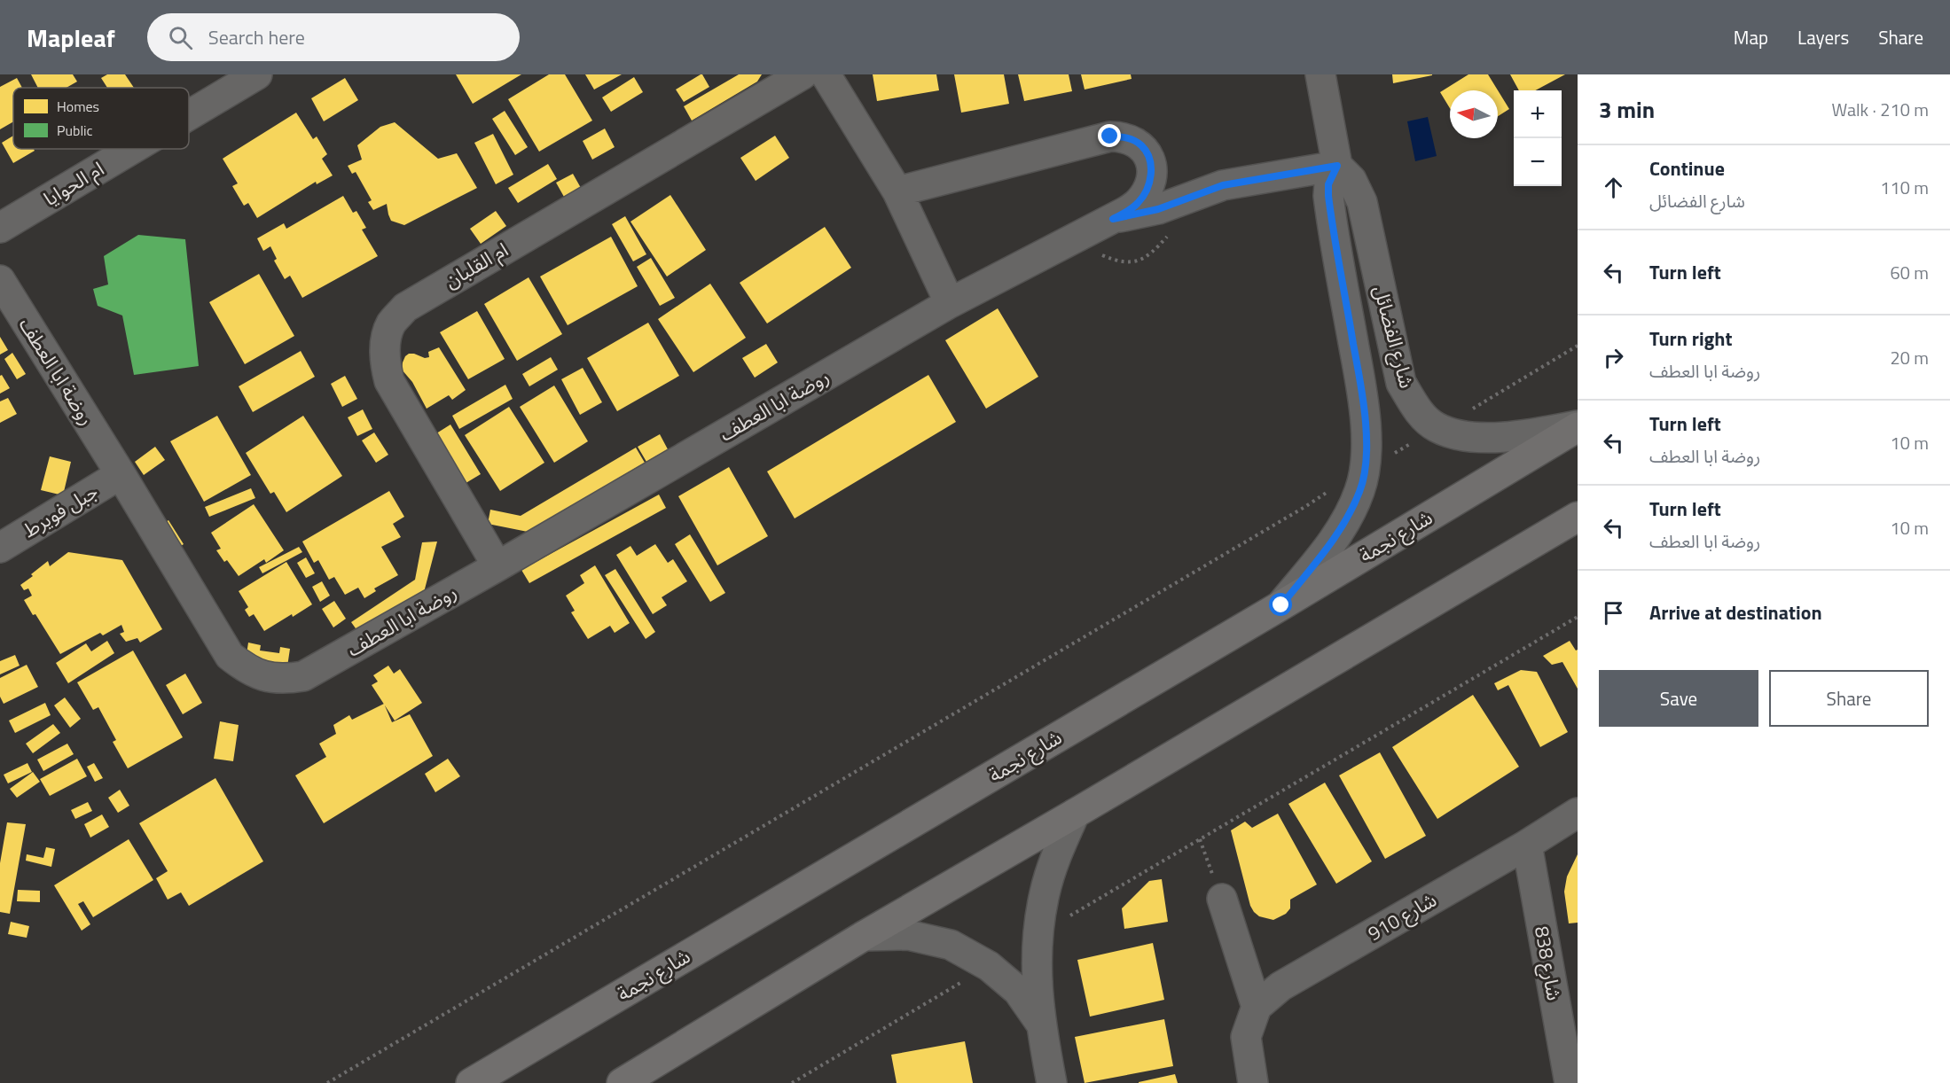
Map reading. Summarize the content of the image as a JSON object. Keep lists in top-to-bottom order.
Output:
{
  "streets": {
    "main road": ["شارع نجمة"],
    "street": [
      "ام الحوايا",
      "ام القلبان",
      "شارع الفضائل",
      "روضة ابا العطف",
      "جبل فويرط",
      "شارع 910",
      "شارع 838"
    ]
  },
  "crossings": [
    ["ام القلبان", "روضة ابا العطف"],
    ["شارع الفضائل", "شارع نجمة"],
    ["روضة ابا العطف", "جبل فويرط"],
    ["شارع 910", "شارع 838"]
  ],
  "legend": ["Homes", "Public"],
  "north": "left",
  "page": {
    "header": "Mapleaf",
    "search": "Search here",
    "nav": ["Map", "Layers", "Share"],
    "heading": ["3 min", "Walk · 210 m"],
    "map_buttons": ["+", "−"],
    "list": [
      ["Continue", "شارع الفضائل", "110 m"],
      ["Turn left", "60 m"],
      ["Turn right", "روضة ابا العطف", "20 m"],
      ["Turn left", "روضة ابا العطف", "10 m"],
      ["Turn left", "روضة ابا العطف", "10 m"],
      "Arrive at destination"
    ],
    "buttons": ["Save", "Share"]
  }
}
